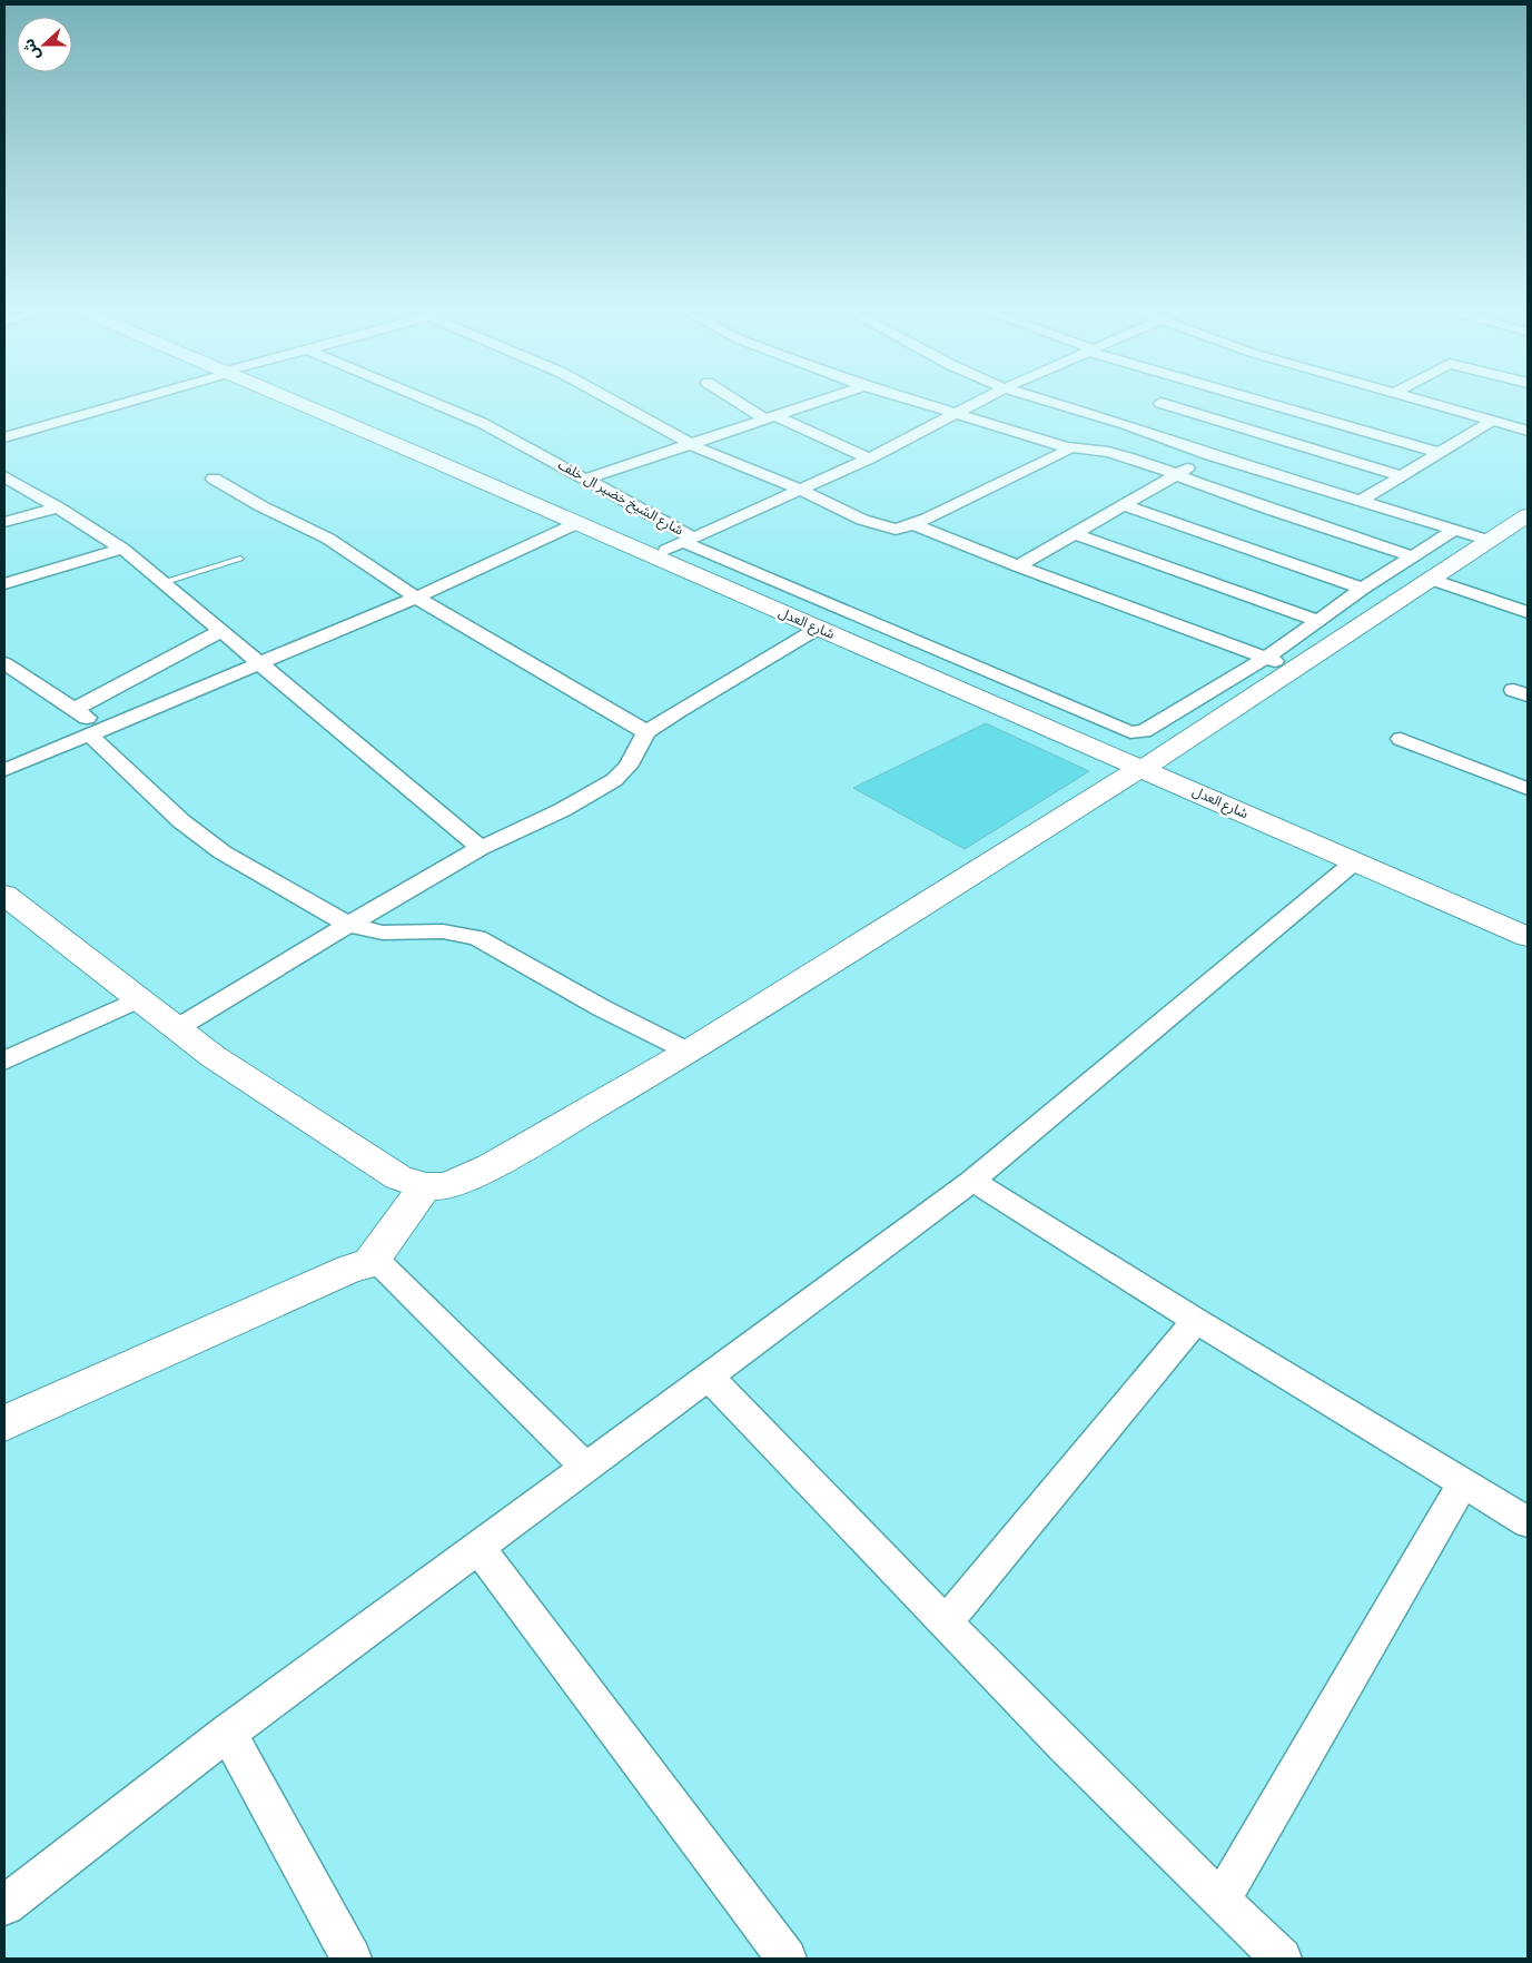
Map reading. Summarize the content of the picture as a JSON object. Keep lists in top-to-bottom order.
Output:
{
  "streets": {
    "street": ["شارع الشيخ خضير ال خلف", "شارع العدل"]
  },
  "crossings": [
    ["شارع الشيخ خضير ال خلف", "شارع العدل"]
  ],
  "north": "left"
}
